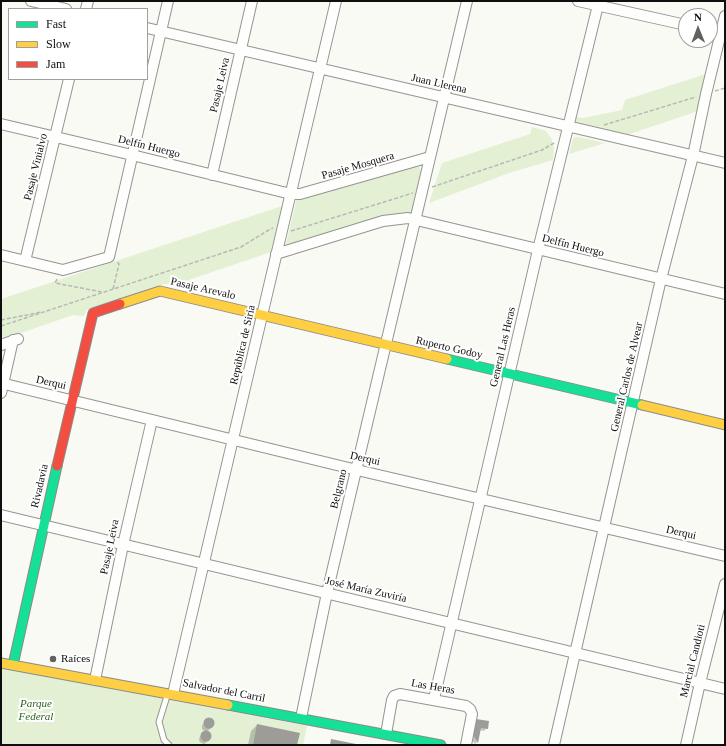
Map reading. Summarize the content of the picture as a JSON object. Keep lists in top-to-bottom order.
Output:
{
  "streets": {
    "street": [
      "Juan Llerena",
      "Pasaje Leiva",
      "Delfín Huergo",
      "Pasaje Mosquera",
      "Pasaje Vinialvo",
      "Pasaje Arevalo",
      "República de Siria",
      "General Las Heras",
      "Ruperto Godoy",
      "General Carlos de Alvear",
      "Derqui",
      "Rivadavia",
      "Belgrano",
      "José María Zuviría",
      "Marcial Candioti",
      "Las Heras",
      "Salvador del Carril"
    ]
  },
  "crossings": [
    ["Juan Llerena", "Pasaje Leiva"],
    ["Juan Llerena", "República de Siria"],
    ["Juan Llerena", "General Las Heras"],
    ["Juan Llerena", "General Carlos de Alvear"],
    ["Juan Llerena", "Belgrano"],
    ["Pasaje Leiva", "Delfín Huergo"],
    ["Pasaje Leiva", "Derqui"],
    ["Pasaje Leiva", "José María Zuviría"],
    ["Pasaje Leiva", "Salvador del Carril"],
    ["Delfín Huergo", "Pasaje Mosquera"],
    ["Delfín Huergo", "Pasaje Vinialvo"],
    ["Delfín Huergo", "República de Siria"],
    ["Delfín Huergo", "General Las Heras"],
    ["Delfín Huergo", "General Carlos de Alvear"],
    ["Delfín Huergo", "Belgrano"],
    ["Pasaje Mosquera", "República de Siria"],
    ["Pasaje Mosquera", "Belgrano"],
    ["Pasaje Arevalo", "República de Siria"],
    ["Pasaje Arevalo", "Ruperto Godoy"],
    ["Pasaje Arevalo", "Rivadavia"],
    ["República de Siria", "Ruperto Godoy"],
    ["República de Siria", "Derqui"],
    ["República de Siria", "José María Zuviría"],
    ["República de Siria", "Salvador del Carril"],
    ["General Las Heras", "Ruperto Godoy"],
    ["General Las Heras", "Derqui"],
    ["General Las Heras", "José María Zuviría"],
    ["General Las Heras", "Las Heras"],
    ["Ruperto Godoy", "General Carlos de Alvear"],
    ["Ruperto Godoy", "Belgrano"],
    ["General Carlos de Alvear", "Derqui"],
    ["General Carlos de Alvear", "José María Zuviría"],
    ["Derqui", "Rivadavia"],
    ["Derqui", "Belgrano"],
    ["Rivadavia", "José María Zuviría"],
    ["Rivadavia", "Salvador del Carril"],
    ["Belgrano", "José María Zuviría"],
    ["Belgrano", "Salvador del Carril"],
    ["José María Zuviría", "Marcial Candioti"],
    ["Las Heras", "Salvador del Carril"]
  ],
  "parks": ["Parque Federal"],
  "places": ["Raíces"],
  "legend": ["Fast", "Slow", "Jam"],
  "north": "top"
}
